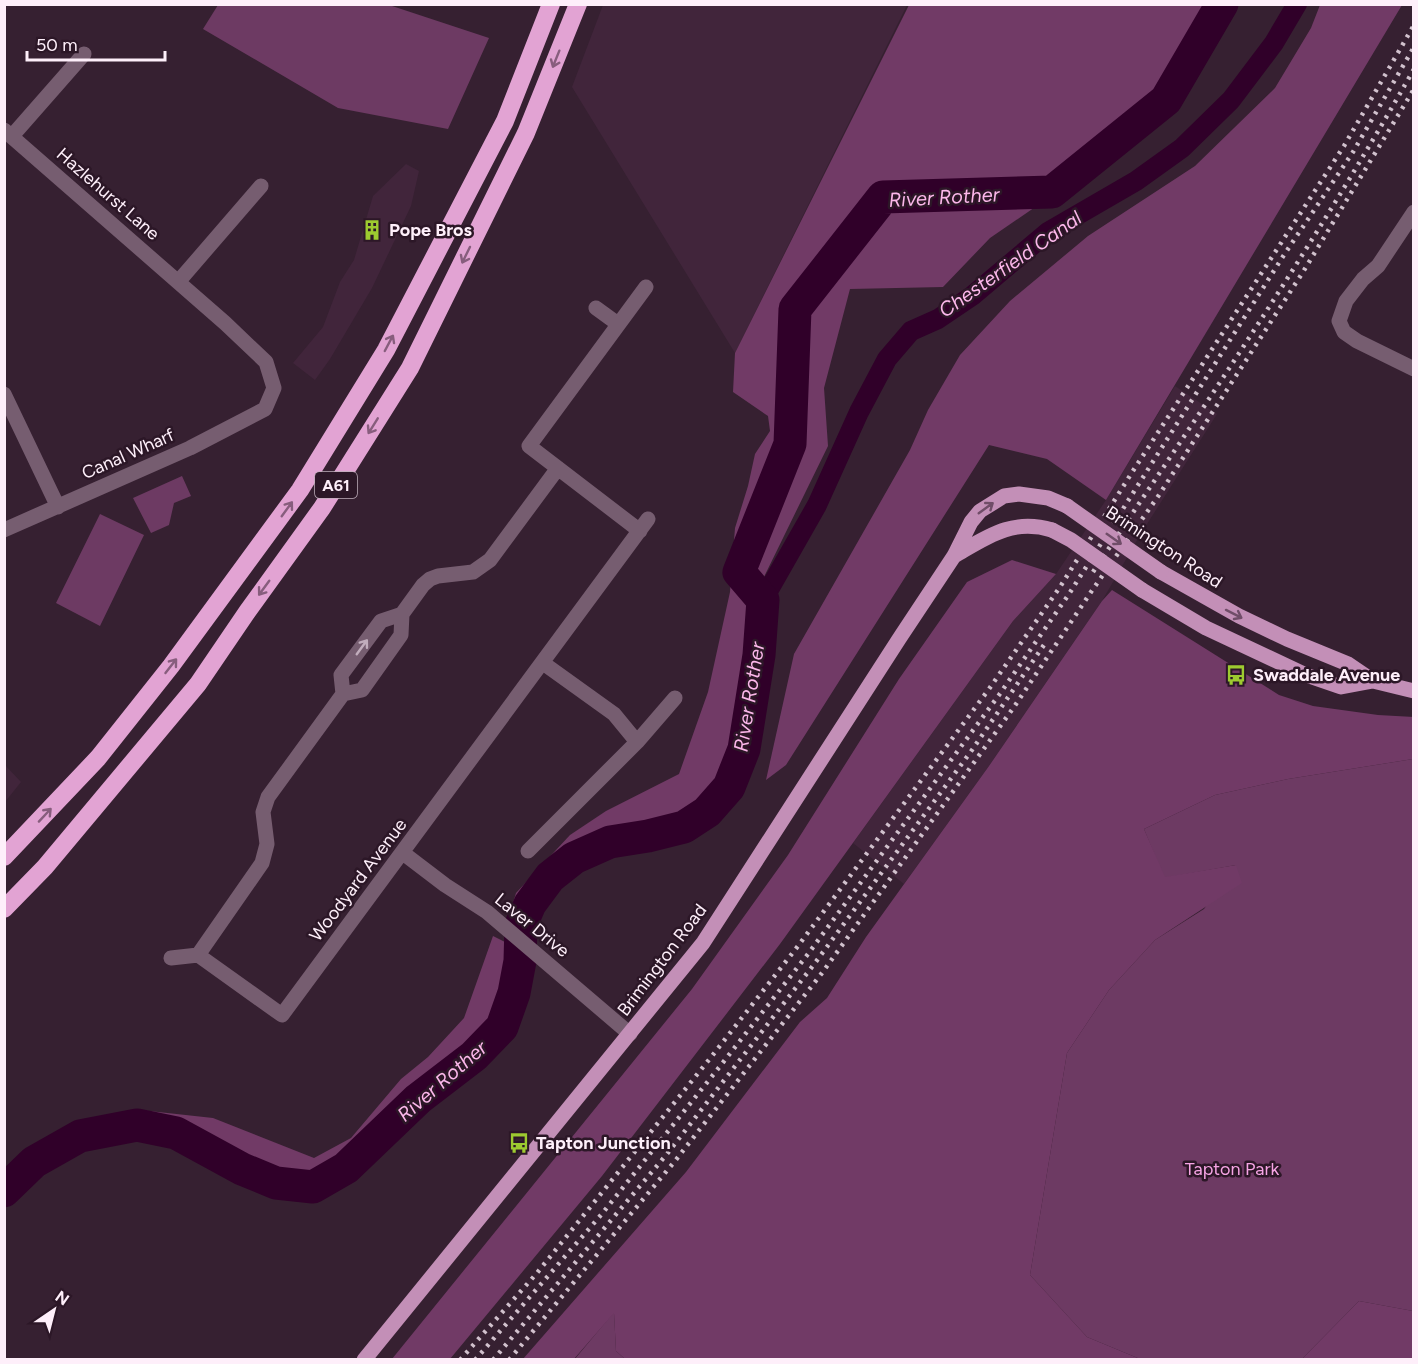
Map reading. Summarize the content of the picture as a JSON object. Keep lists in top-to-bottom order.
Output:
{
  "streets": {
    "highway": ["A61"],
    "main road": ["Brimington Road"],
    "street": [
      "Hazlehurst Lane",
      "Canal Wharf",
      "Woodyard Avenue",
      "Laver Drive"
    ]
  },
  "crossings": [
    ["Hazlehurst Lane", "Canal Wharf"],
    ["Brimington Road", "Laver Drive"],
    ["Woodyard Avenue", "Laver Drive"]
  ],
  "water": ["River Rother", "Chesterfield Canal"],
  "parks": ["Tapton Park"],
  "places": {
    "building": ["Pope Bros"],
    "bus stop": ["Swaddale Avenue", "Tapton Junction"]
  },
  "scale_bar": "50 m",
  "north": "top right"
}
